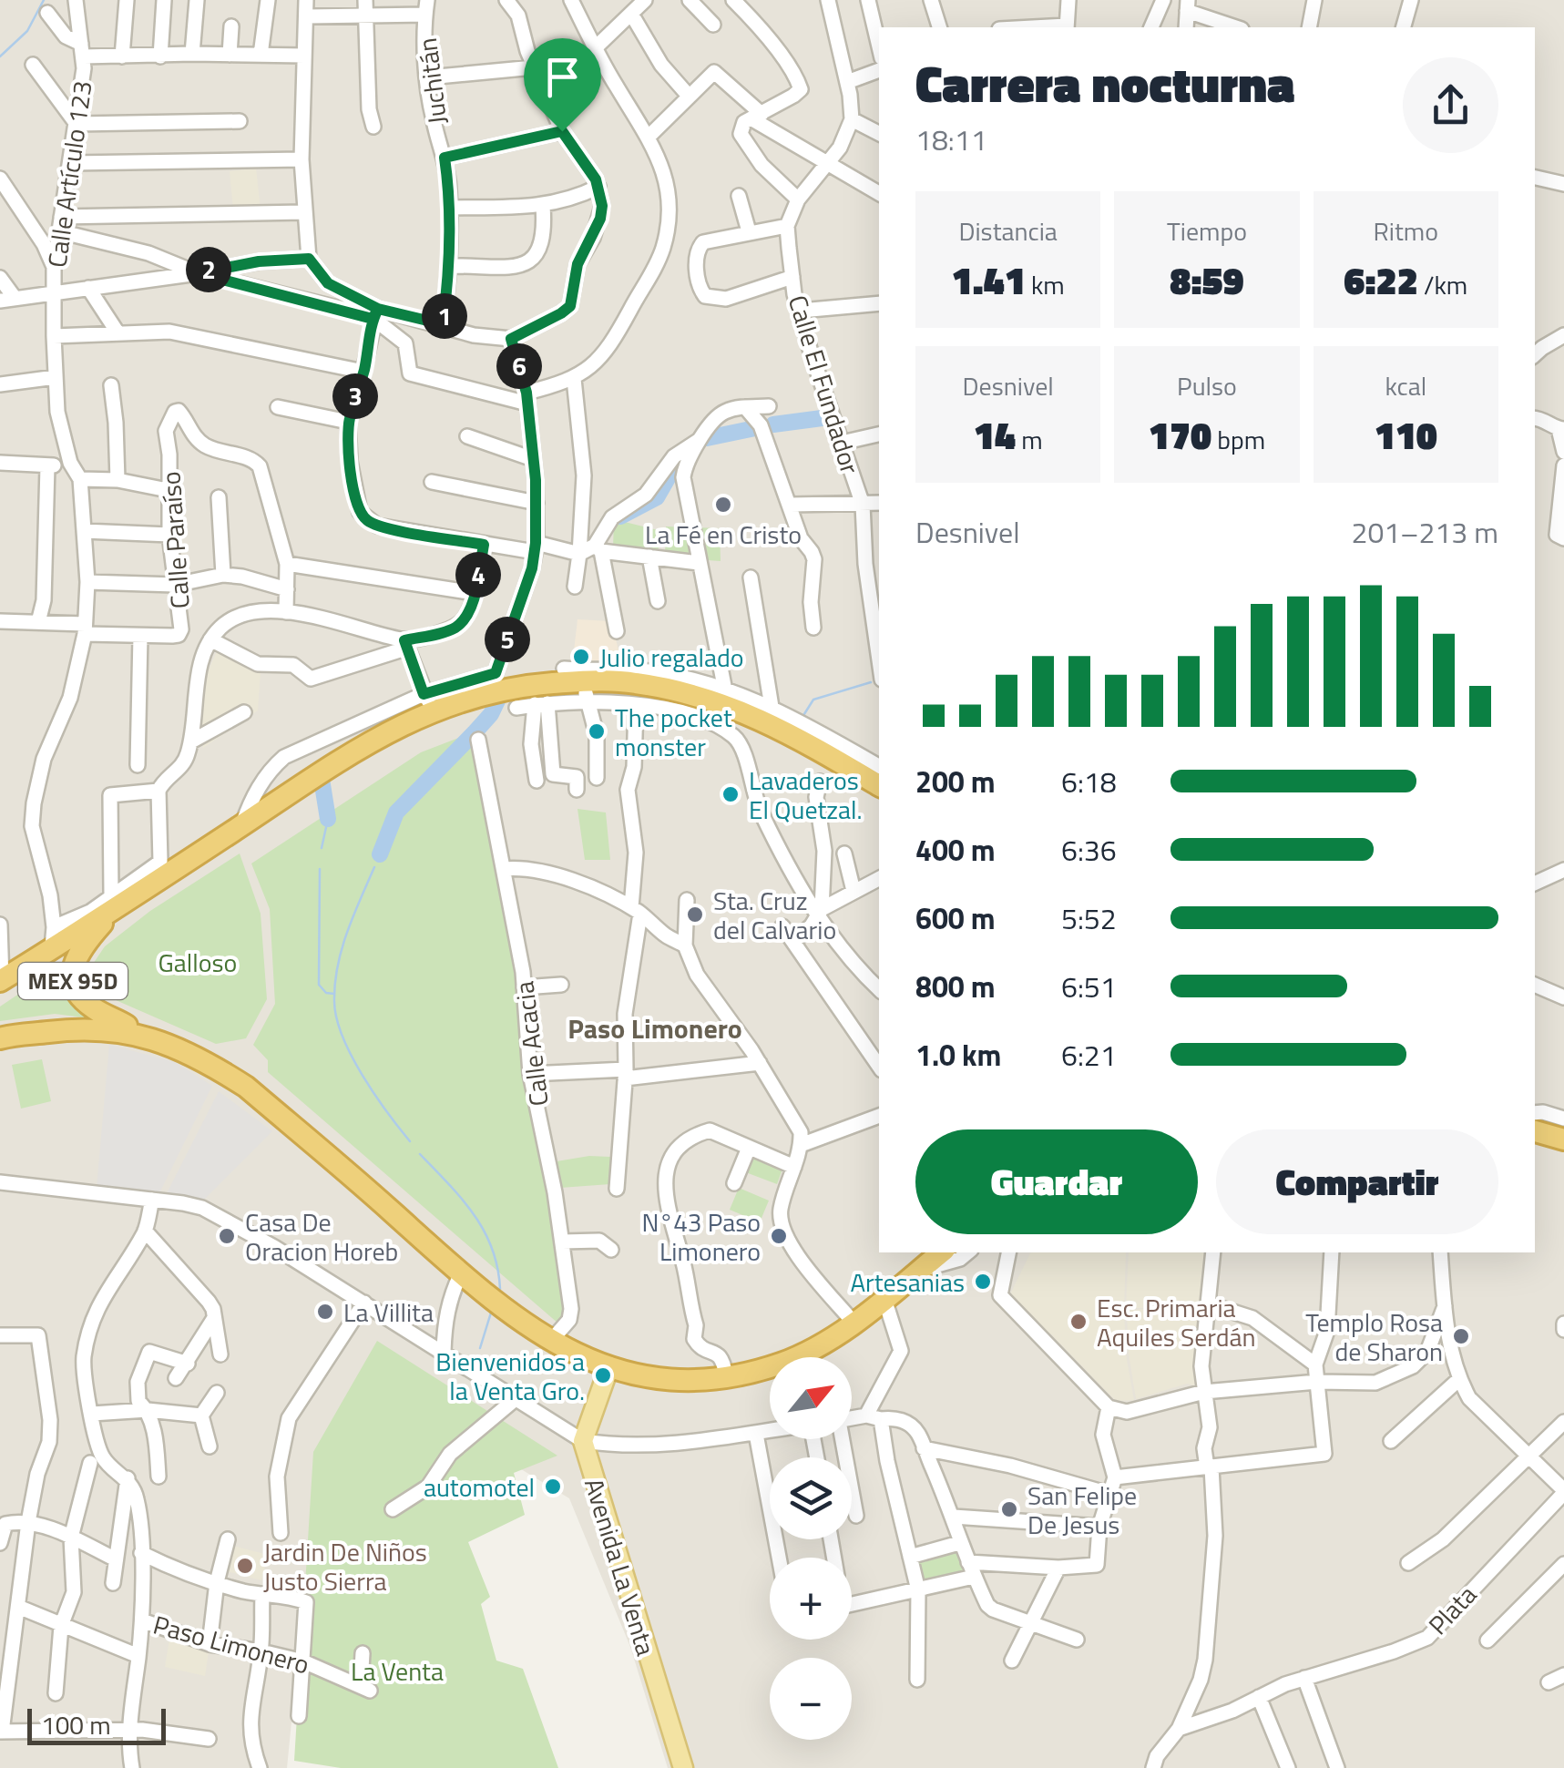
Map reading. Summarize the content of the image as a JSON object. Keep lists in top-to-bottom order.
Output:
{
  "streets": {
    "highway": ["MEX 95D"],
    "main road": ["Avenida La Venta"],
    "street": [
      "Juchitán",
      "Calle Artículo 123",
      "Calle El Fundador",
      "Calle Paraíso",
      "Calle Acacia",
      "Plata",
      "Paso Limonero"
    ]
  },
  "districts": ["Paso Limonero"],
  "parks": ["Galloso", "La Venta"],
  "places": [
    "La Fé en Cristo",
    "Julio regalado",
    "The pocket monster",
    "Lavaderos El Quetzal.",
    "Sta. Cruz del Calvario",
    "Casa De Oracion Horeb",
    "N°43 Paso Limonero",
    "Artesanias",
    "La Villita",
    "Esc. Primaria Aquiles Serdán",
    "Templo Rosa de Sharon",
    "Bienvenidos a la Venta Gro.",
    "automotel",
    "San Felipe De Jesus",
    "Jardin De Niños Justo Sierra"
  ],
  "scale_bar": "100 m",
  "north": "top right",
  "page": {
    "heading": ["Carrera nocturna", "18:11"],
    "stats": [
      ["Distancia", "1.41 km"],
      ["Tiempo", "8:59"],
      ["Ritmo", "6:22 /km"],
      ["Desnivel", "14 m"],
      ["Pulso", "170 bpm"],
      ["kcal", "110"]
    ],
    "pins": [
      "2",
      "1",
      "6",
      "3",
      "4",
      "5"
    ],
    "chart": ["Desnivel", "201–213 m"],
    "list": [
      {
        "name": "200 m",
        "note": "6:18"
      },
      {
        "name": "400 m",
        "note": "6:36"
      },
      {
        "name": "600 m",
        "note": "5:52"
      },
      {
        "name": "800 m",
        "note": "6:51"
      },
      {
        "name": "1.0 km",
        "note": "6:21"
      }
    ],
    "buttons": ["Guardar", "Compartir"],
    "map_buttons": ["+", "−"],
    "scale": "100 m"
  }
}
